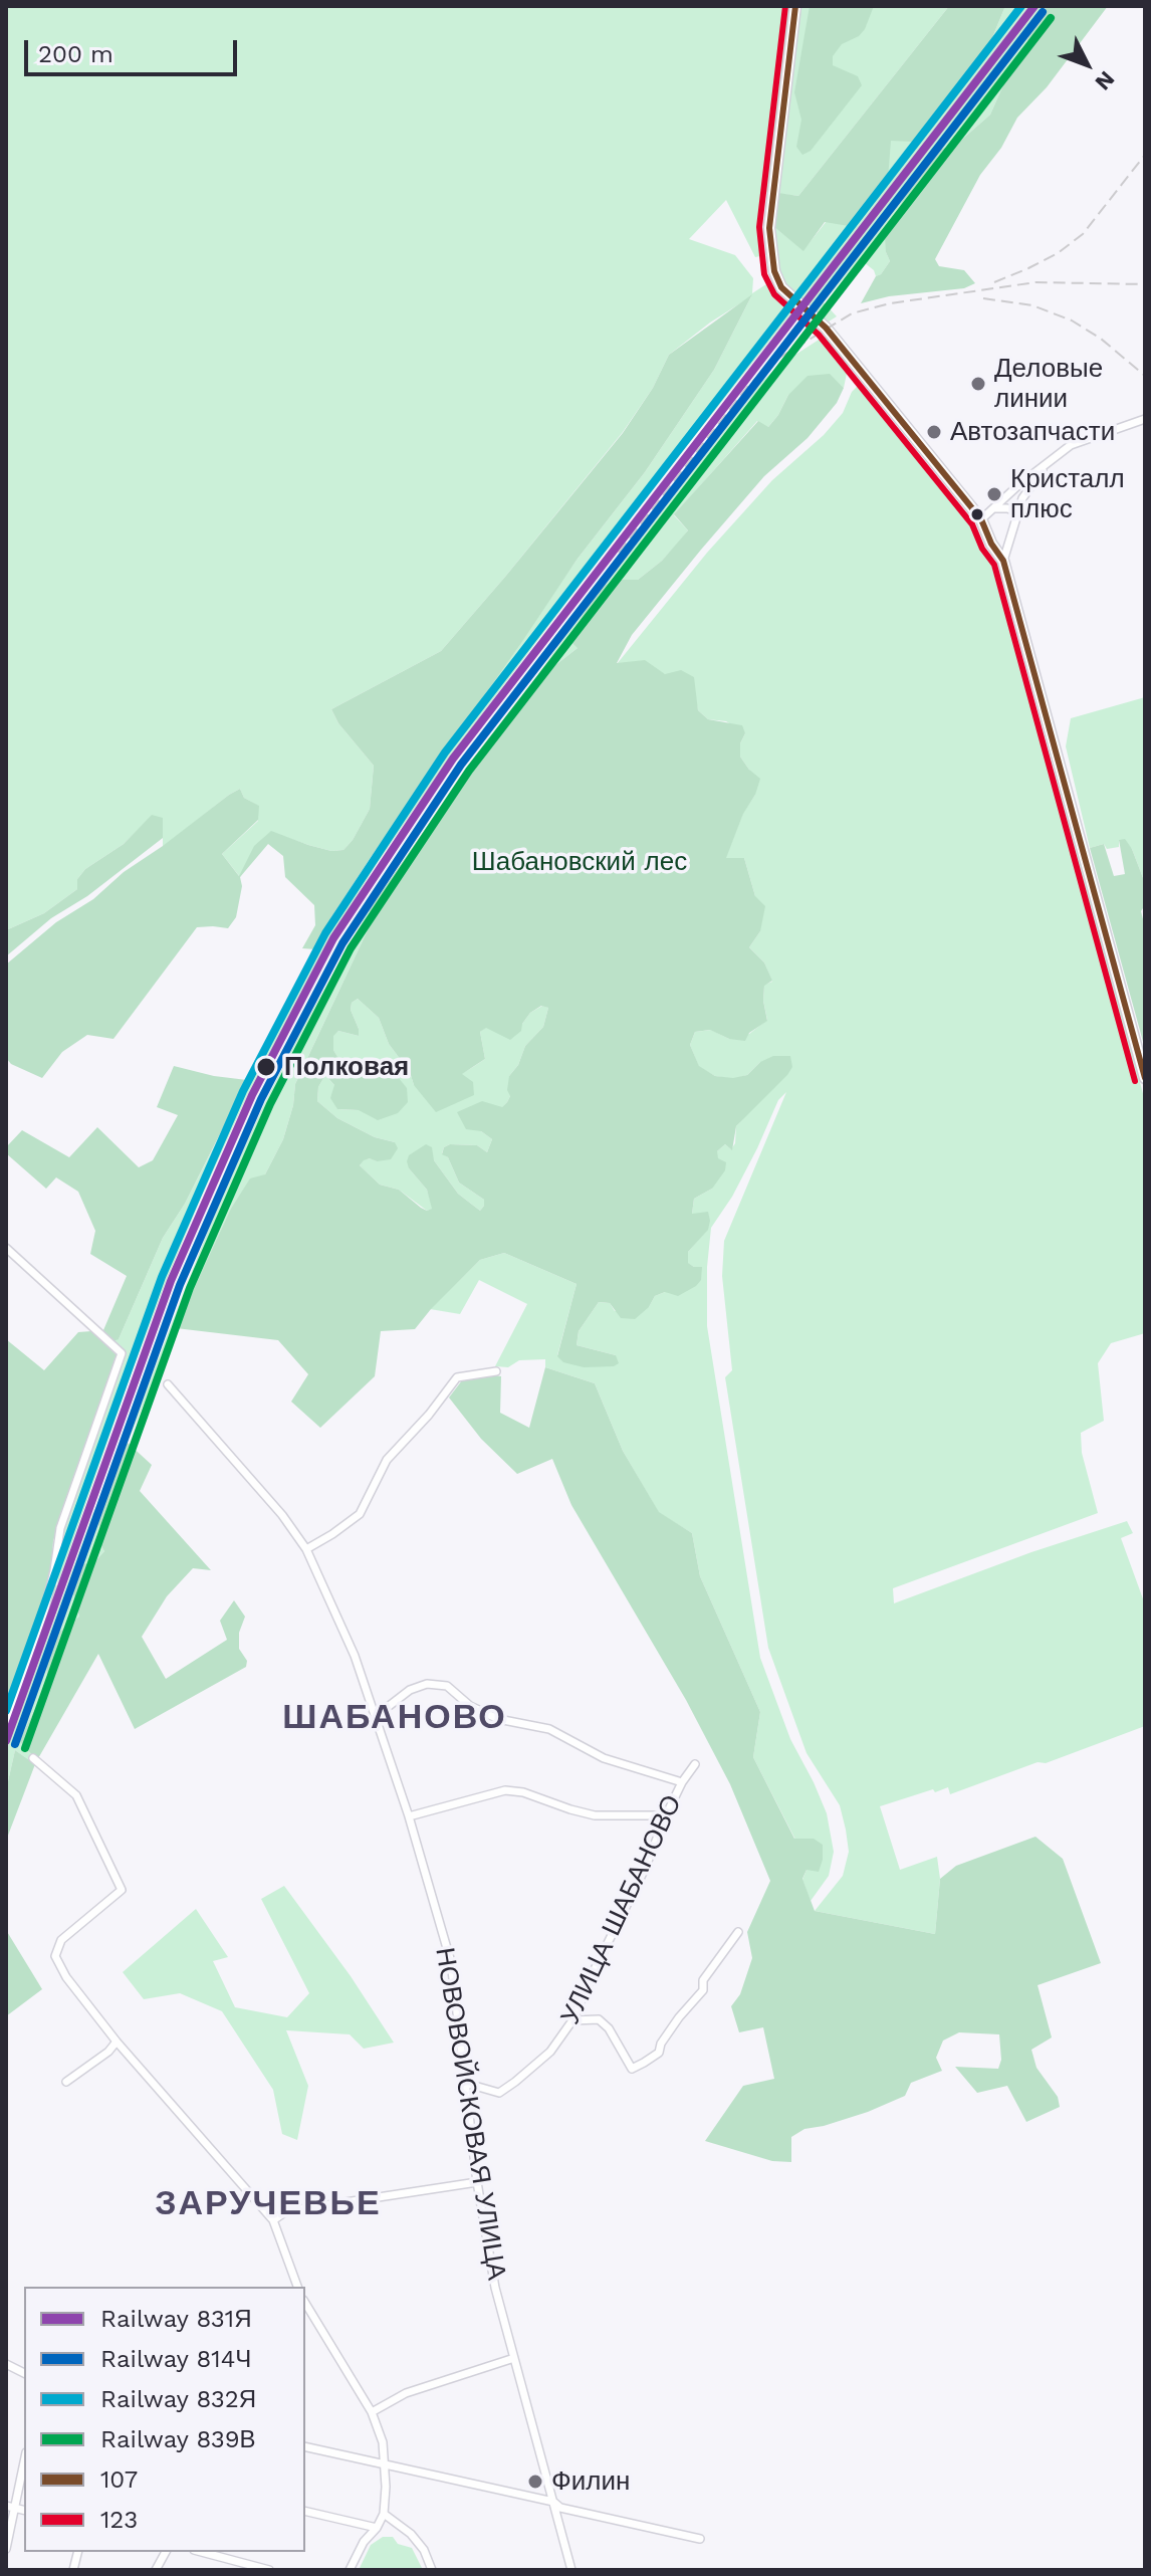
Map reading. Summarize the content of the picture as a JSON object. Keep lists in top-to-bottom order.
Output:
{
  "streets": {
    "street": ["УЛИЦА ШАБАНОВО", "НОВОВОЙСКОВАЯ УЛИЦА"]
  },
  "crossings": [
    ["УЛИЦА ШАБАНОВО", "НОВОВОЙСКОВАЯ УЛИЦА"]
  ],
  "districts": ["ШАБАНОВО", "ЗАРУЧЕВЬЕ"],
  "parks": ["Шабановский лес"],
  "places": [
    "Деловые линии",
    "Автозапчасти",
    "Кристалл плюс",
    "Полковая",
    "Филин"
  ],
  "lines": [
    "rail line 831Я",
    "rail line 832Я",
    "transit line 107",
    "transit line 123",
    "rail line 814Ч",
    "rail line 839В"
  ],
  "legend": [
    "Railway 831Я",
    "Railway 814Ч",
    "Railway 832Я",
    "Railway 839В",
    "107",
    "123"
  ],
  "scale_bar": "200 m",
  "north": "bottom right"
}
